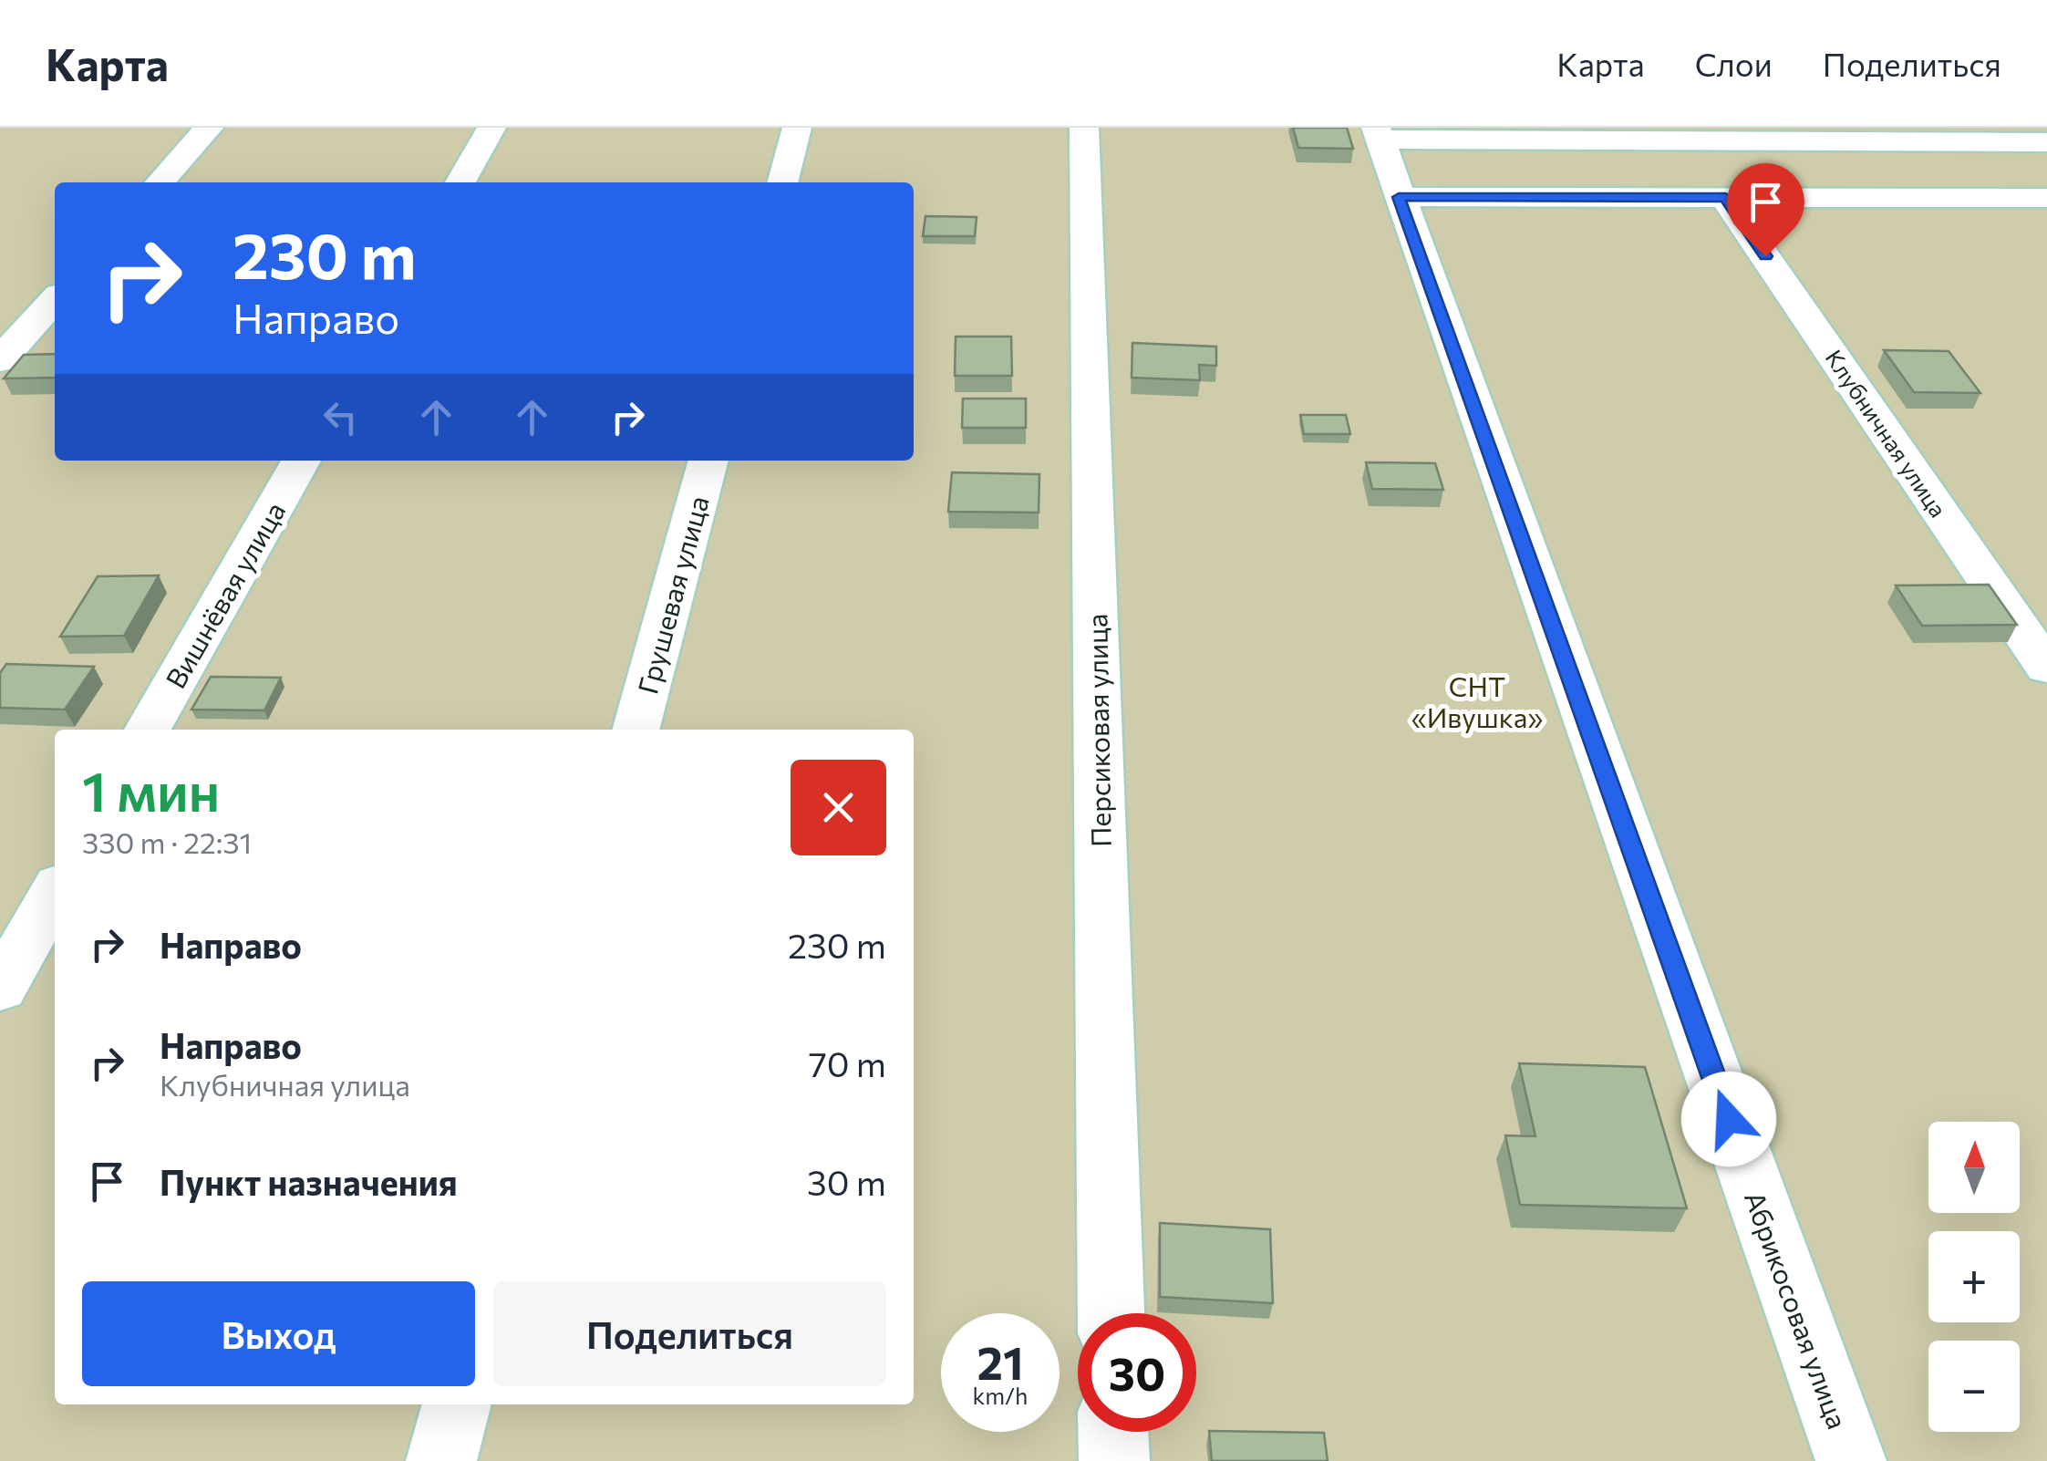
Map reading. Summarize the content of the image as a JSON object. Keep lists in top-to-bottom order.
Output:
{
  "streets": {
    "street": [
      "Клубничная улица",
      "Вишнёвая улица",
      "Грушевая улица",
      "Персиковая улица",
      "Абрикосовая улица"
    ]
  },
  "parks": ["СНТ «Ивушка»"],
  "north": "top",
  "page": {
    "header": "Карта",
    "nav": ["Карта", "Слои", "Поделиться"],
    "turn": ["230 m", "Направо"],
    "heading": ["1 мин", "330 m · 22:31"],
    "list": [
      {
        "name": "Направо",
        "value": "230 m"
      },
      {
        "name": "Направо",
        "note": "Клубничная улица",
        "value": "70 m"
      },
      {
        "name": "Пункт назначения",
        "value": "30 m"
      }
    ],
    "map_buttons": ["+", "−"],
    "buttons": ["Выход", "Поделиться"],
    "speed": "21 km/h",
    "limit": "30"
  }
}
